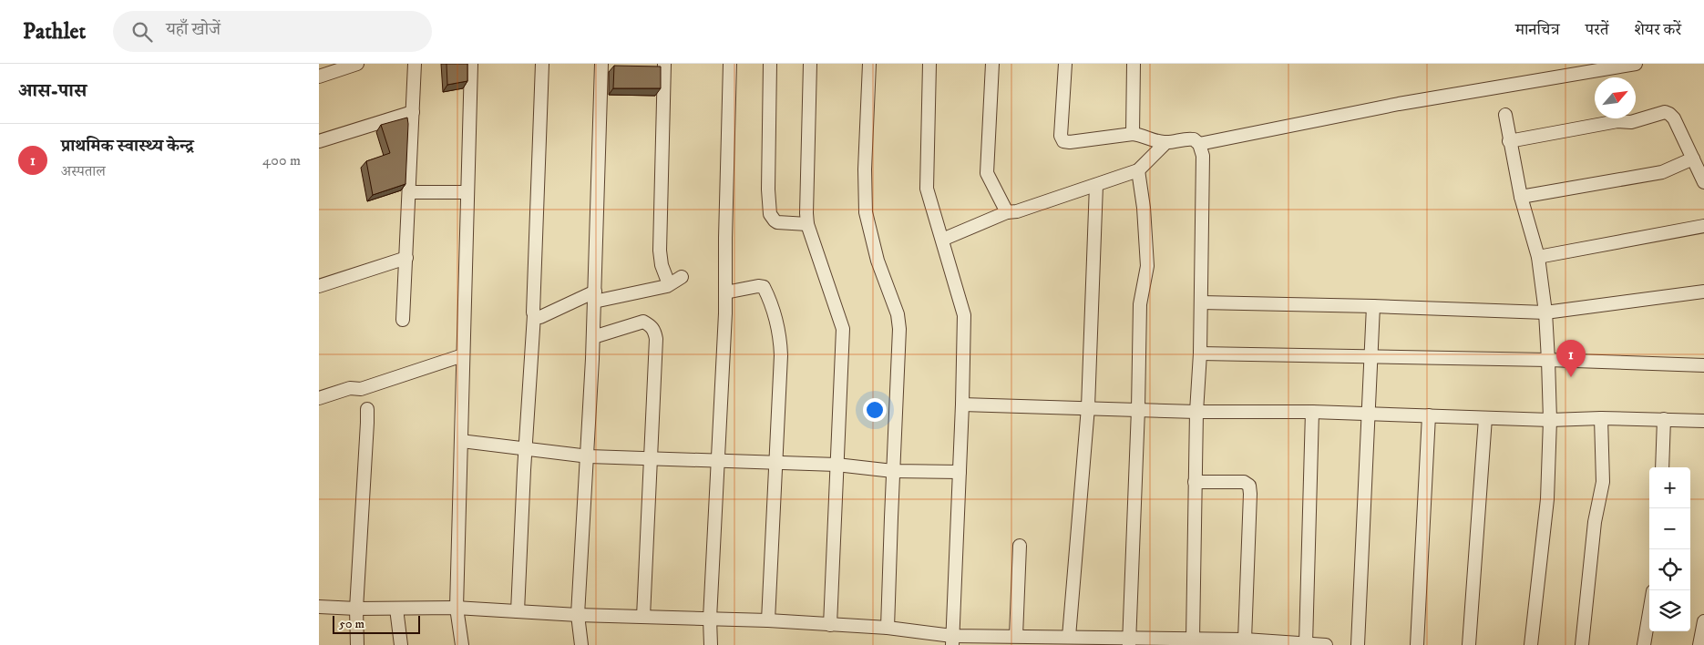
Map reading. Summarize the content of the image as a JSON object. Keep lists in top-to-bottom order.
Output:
{
  "scale_bar": "50 m",
  "north": "top right",
  "page": {
    "header": "Pathlet",
    "search": "यहाँ खोजें",
    "nav": ["मानचित्र", "परतें", "शेयर करें"],
    "heading": "आस-पास",
    "list": [
      {
        "mark": "1",
        "name": "प्राथमिक स्वास्थ्य केन्द्र",
        "note": "अस्पताल",
        "value": "400 m"
      }
    ],
    "pins": "1",
    "map_buttons": ["+", "−"],
    "scale": "50 m"
  }
}
